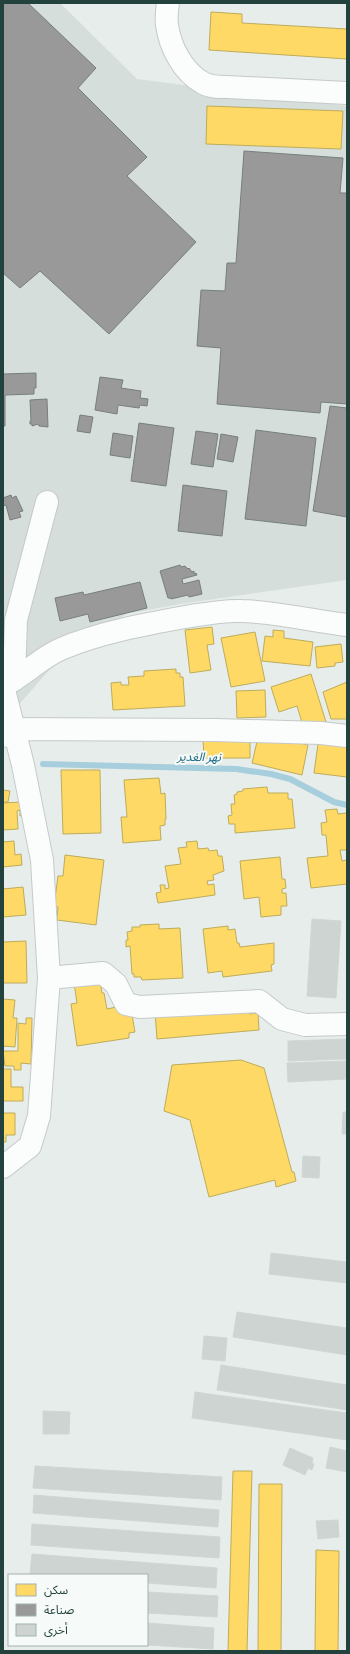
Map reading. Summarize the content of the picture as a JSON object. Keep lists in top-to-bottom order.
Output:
{
  "water": ["نهر الغدير"],
  "legend": ["سكن", "صناعة", "أخرى"]
}
